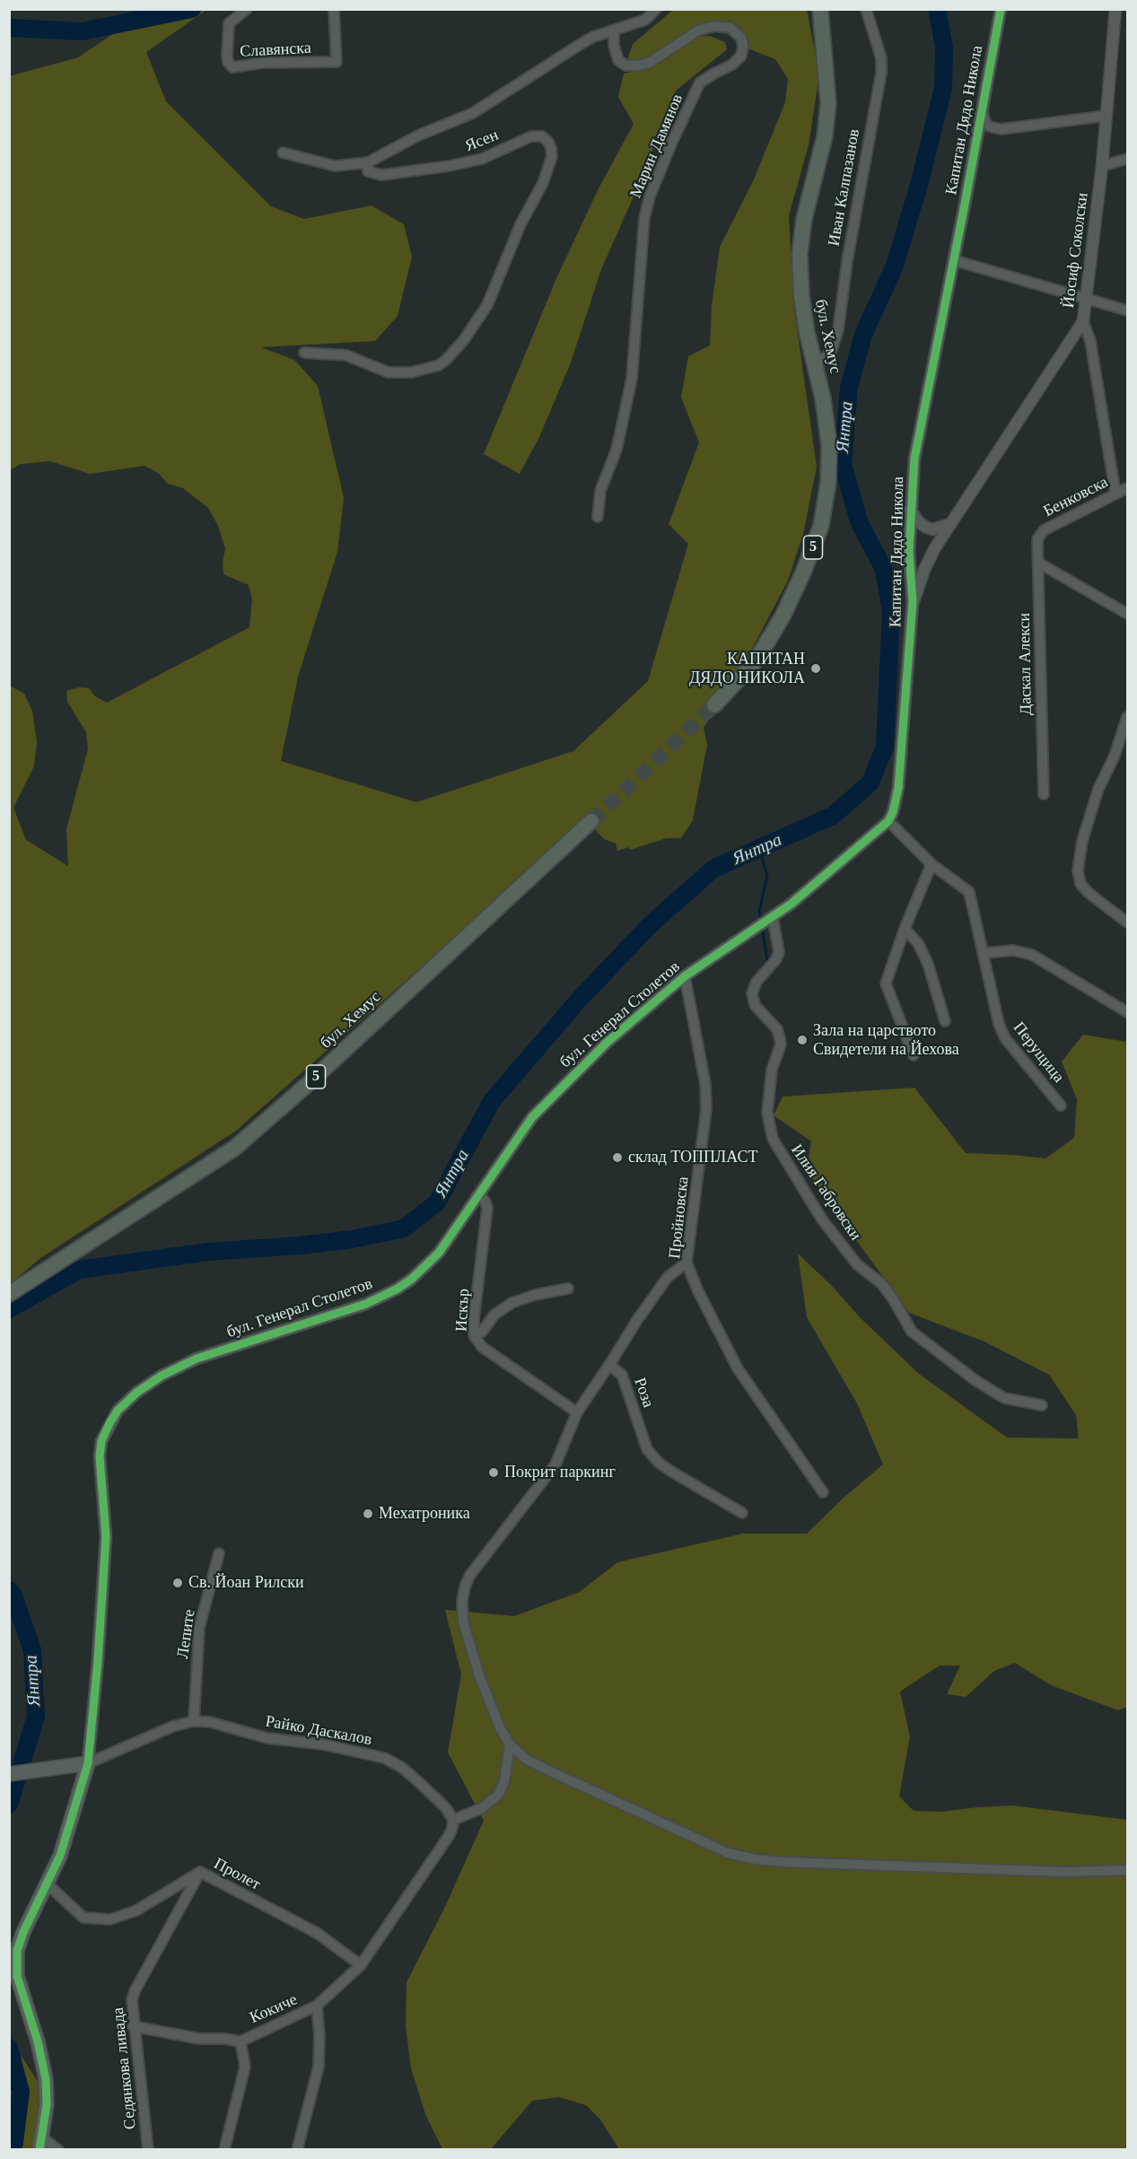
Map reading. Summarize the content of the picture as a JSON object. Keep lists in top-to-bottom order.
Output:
{
  "streets": {
    "main road": ["бул. Хемус", "5"],
    "street": [
      "Славянска",
      "Капитан Дядо Никола",
      "Ясен",
      "Марин Дамянов",
      "Иван Калпазанов",
      "Йосиф Соколски",
      "Бенковска",
      "Даскал Алекси",
      "бул. Генерал Столетов",
      "Перущица",
      "Илия Габровски",
      "Пройновска",
      "Искър",
      "Роза",
      "Лепите",
      "Райко Даскалов",
      "Пролет",
      "Кокиче",
      "Седянкова ливада"
    ]
  },
  "crossings": [
    ["Капитан Дядо Никола", "Йосиф Соколски"],
    ["Капитан Дядо Никола", "Перущица"],
    ["Ясен", "Марин Дамянов"],
    ["Иван Калпазанов", "бул. Хемус"],
    ["Бенковска", "Даскал Алекси"],
    ["бул. Генерал Столетов", "Илия Габровски"],
    ["бул. Генерал Столетов", "Пройновска"],
    ["бул. Генерал Столетов", "Искър"],
    ["бул. Генерал Столетов", "Райко Даскалов"],
    ["Лепите", "Райко Даскалов"],
    ["Пролет", "Седянкова ливада"]
  ],
  "water": ["Янтра"],
  "places": [
    "КАПИТАН ДЯДО НИКОЛА",
    "Зала на царството Свидетели на Йехова",
    "склад ТОППЛАСТ",
    "Покрит паркинг",
    "Мехатроника",
    "Св. Йоан Рилски"
  ]
}
